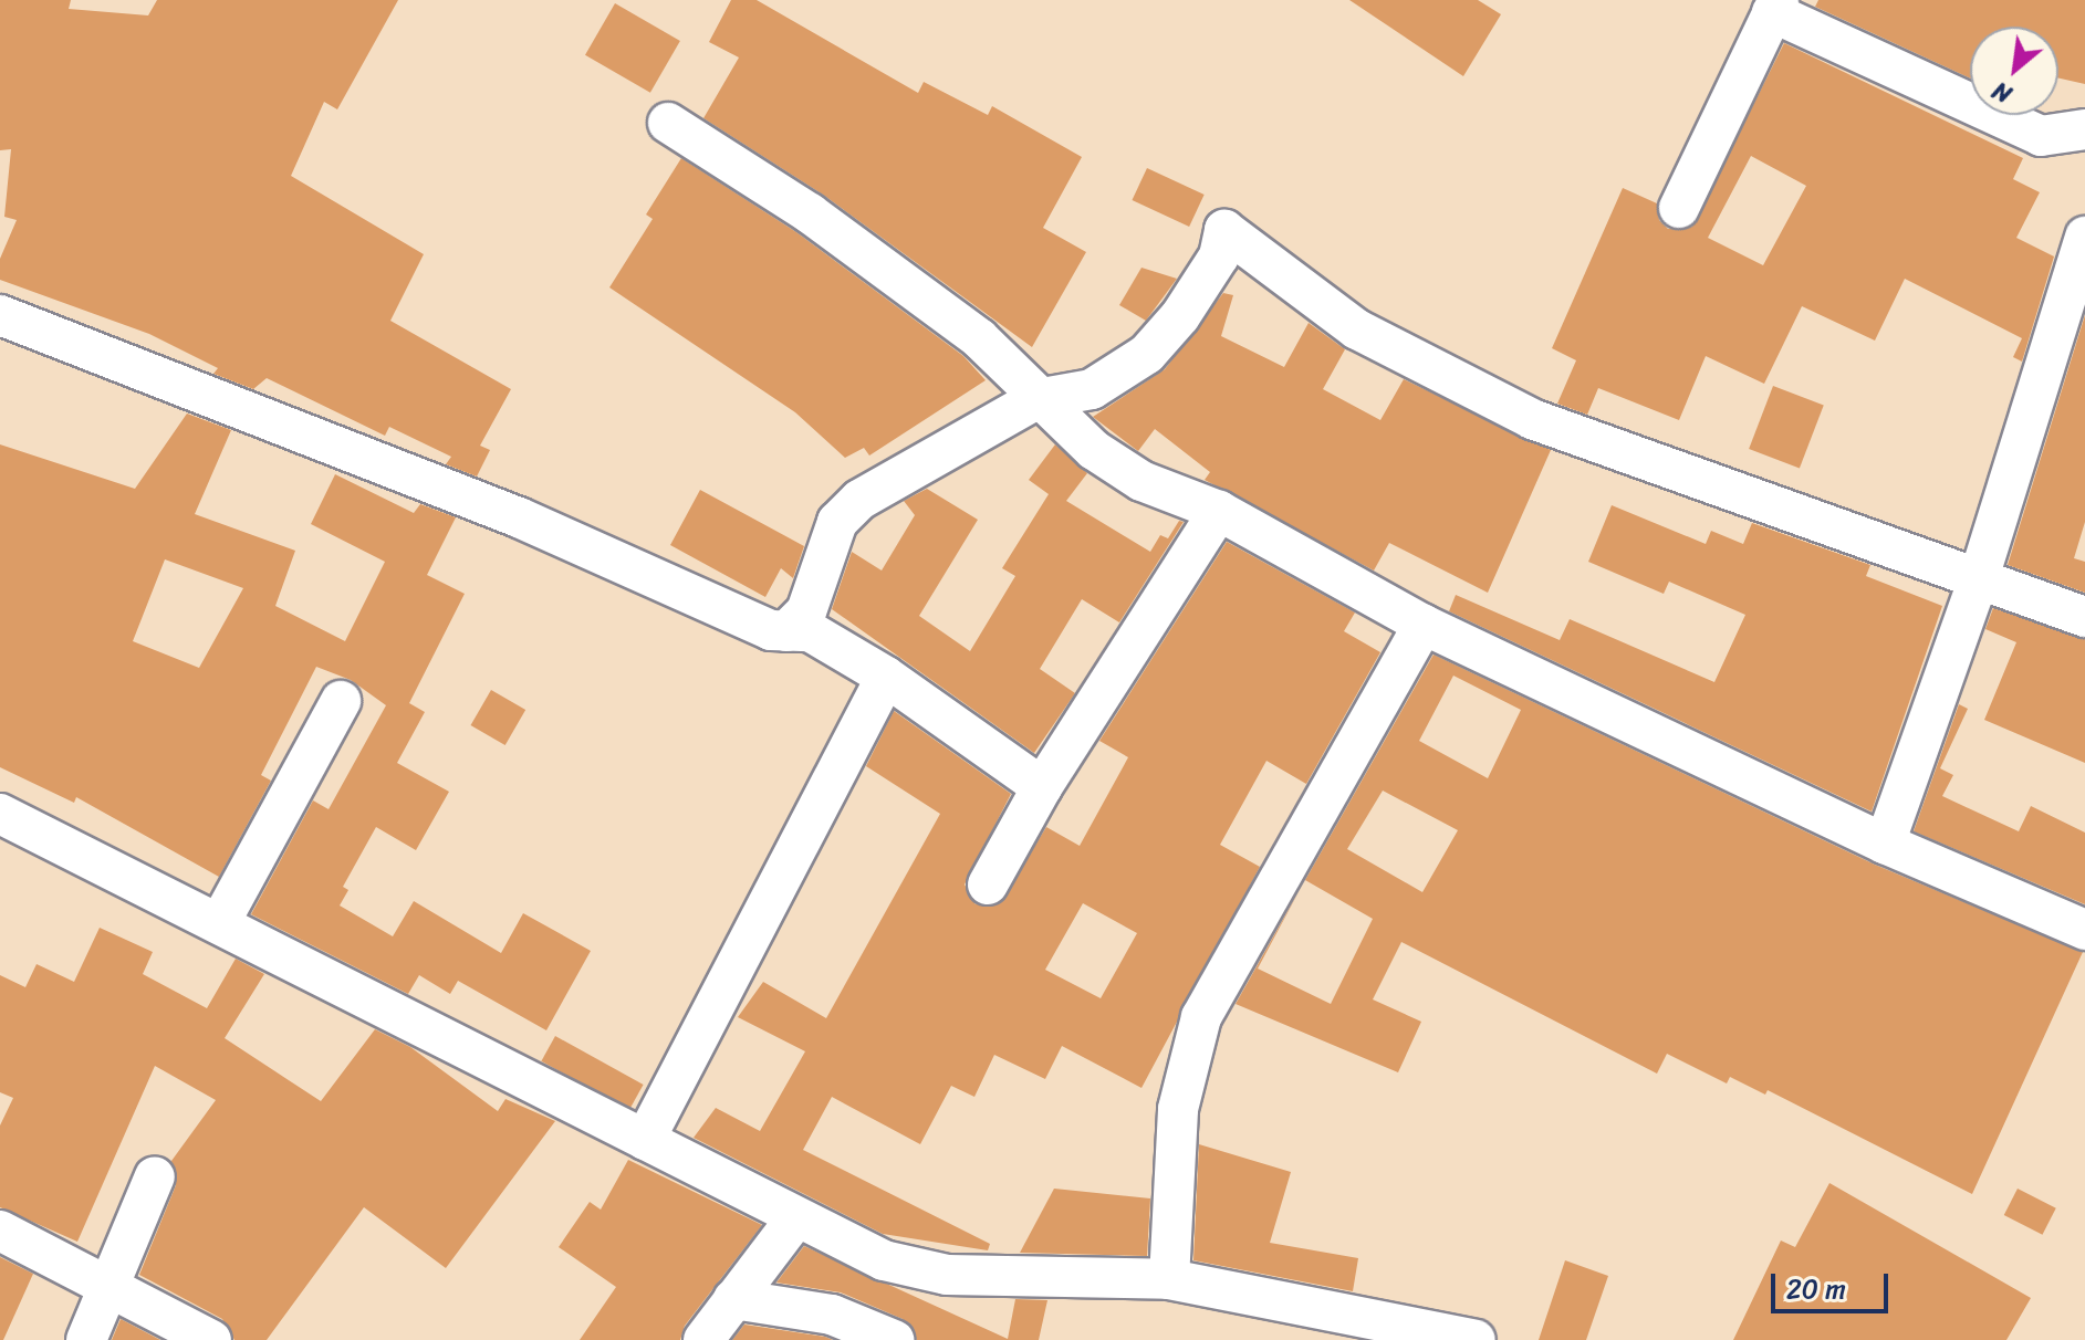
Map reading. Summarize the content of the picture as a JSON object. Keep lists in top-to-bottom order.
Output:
{
  "scale_bar": "20 m",
  "north": "bottom left"
}
